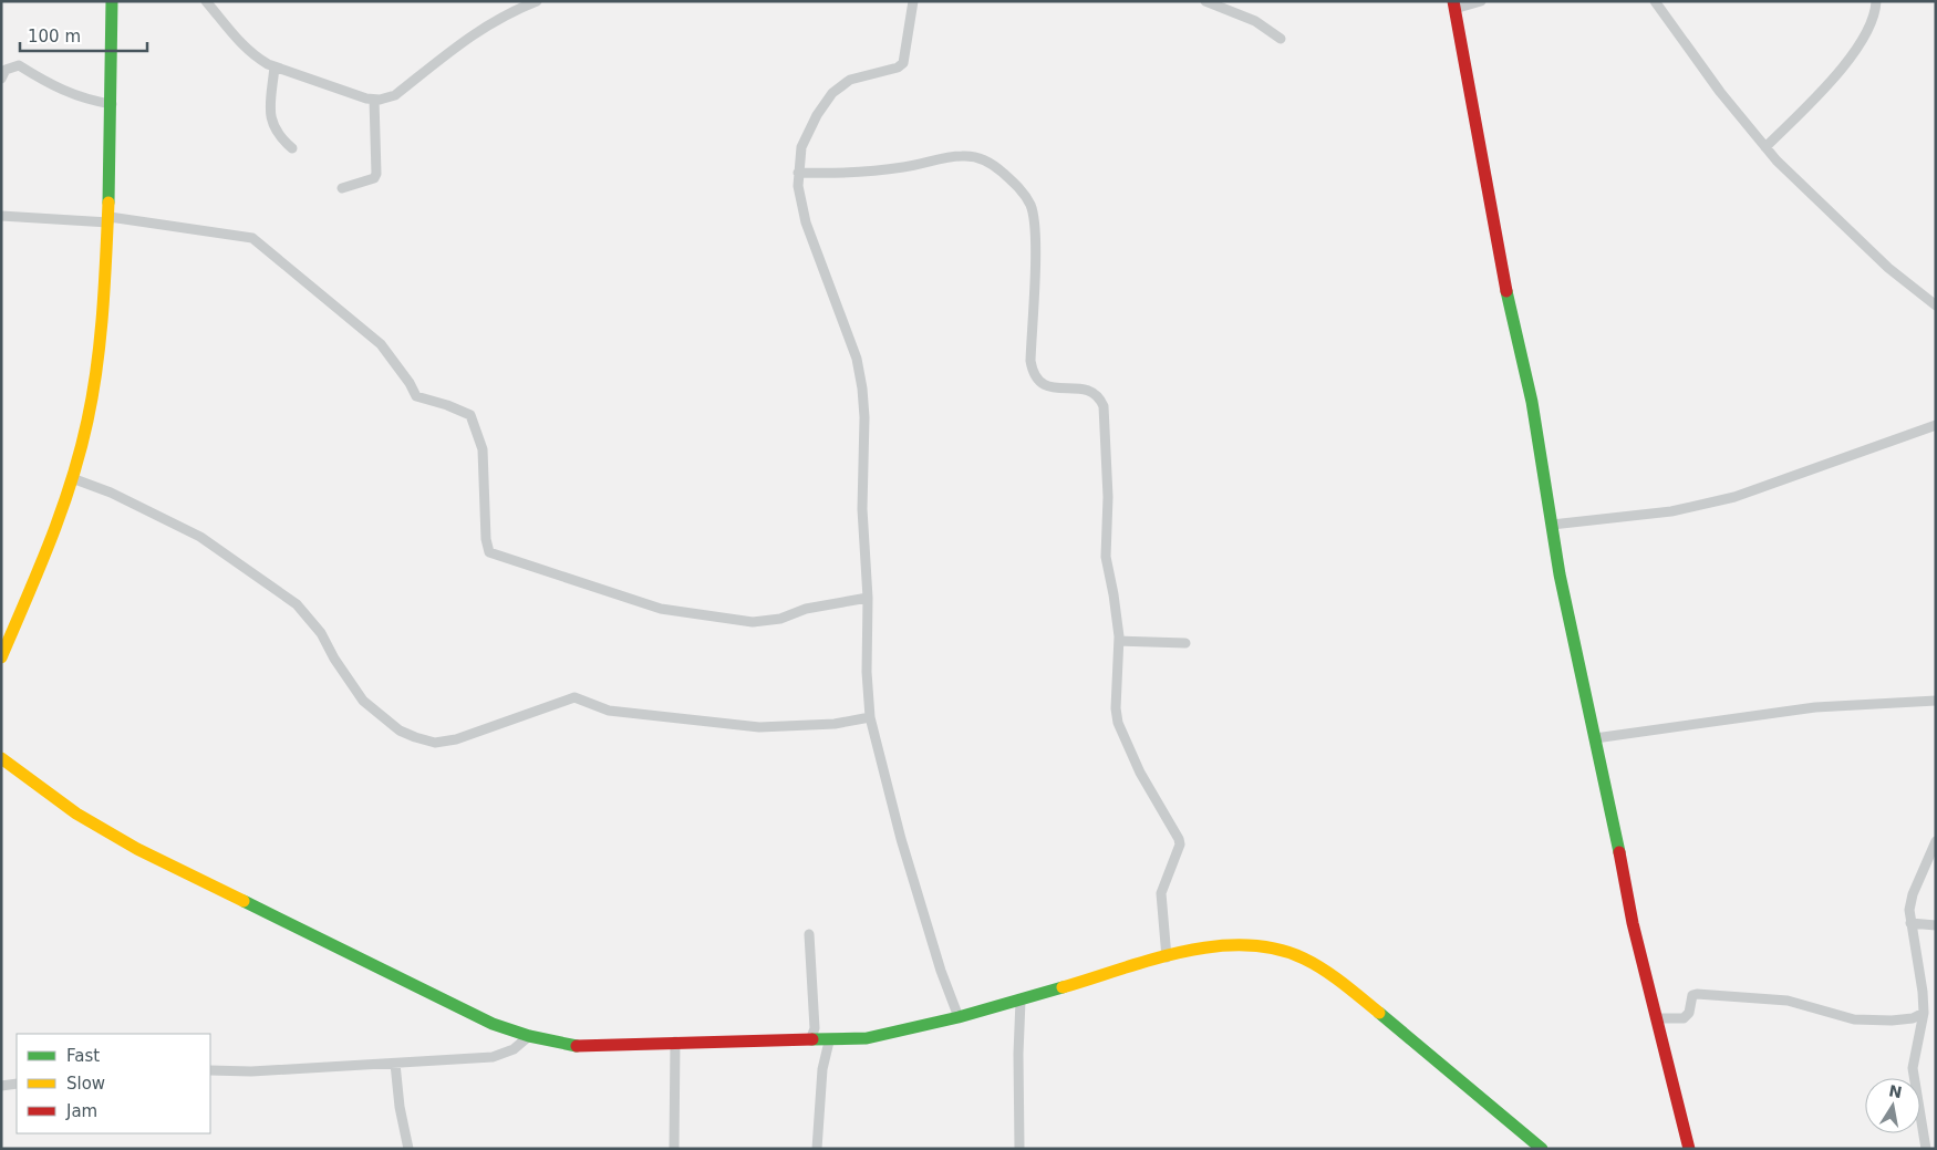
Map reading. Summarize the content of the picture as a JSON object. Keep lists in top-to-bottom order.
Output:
{
  "legend": ["Fast", "Slow", "Jam"],
  "scale_bar": "100 m",
  "north": "top"
}
